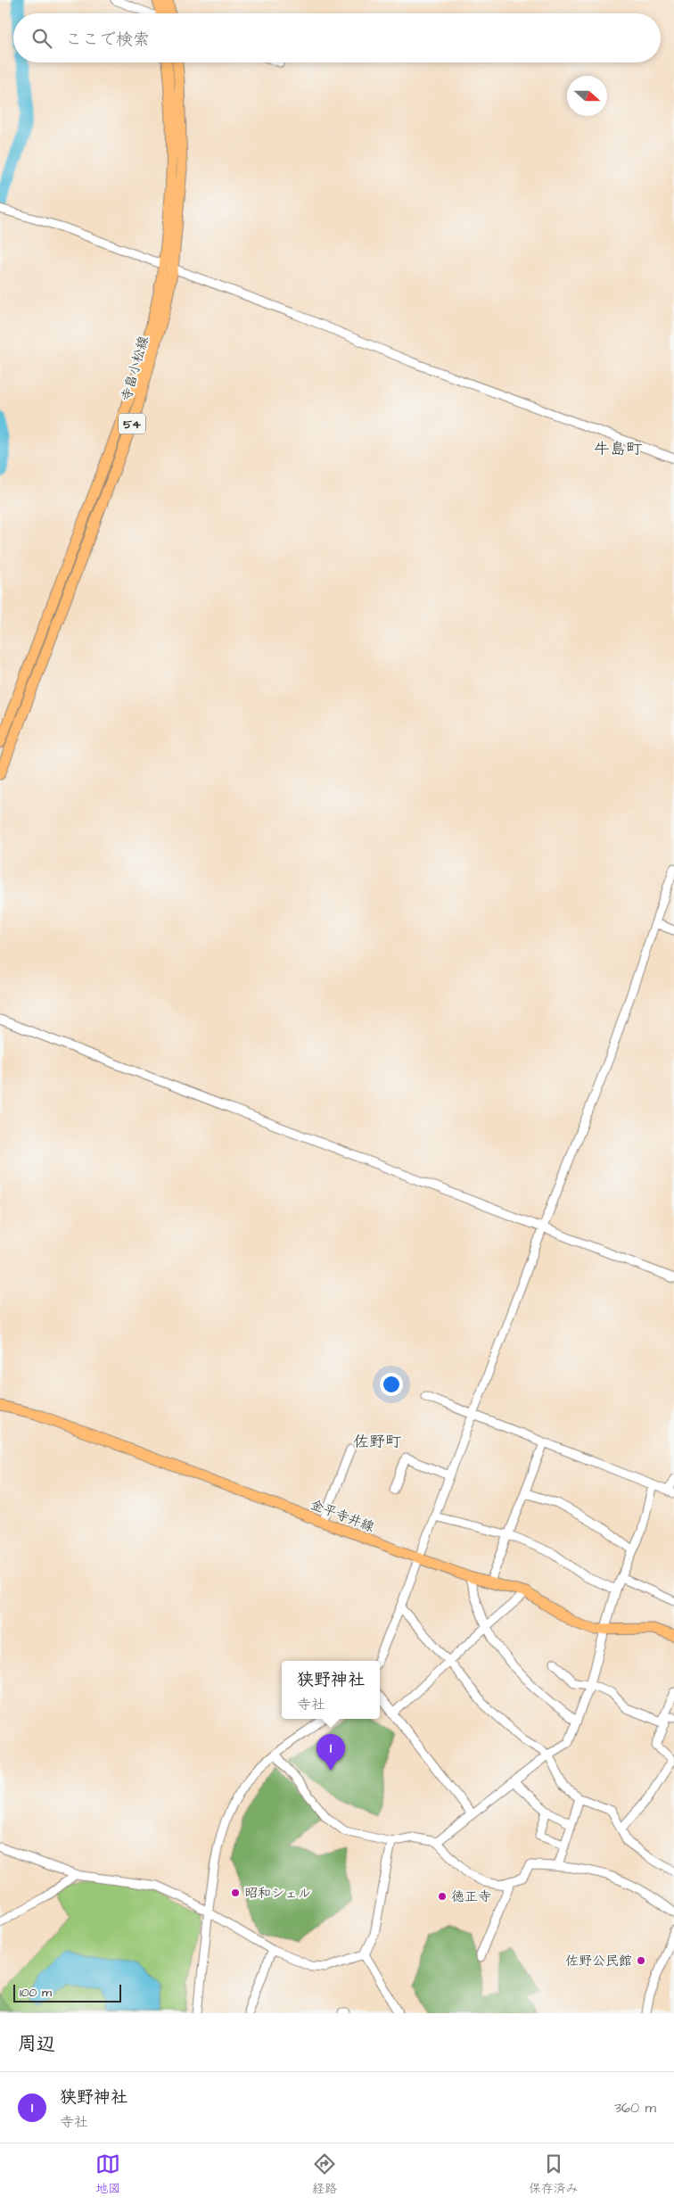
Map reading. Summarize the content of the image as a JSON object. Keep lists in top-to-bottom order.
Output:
{
  "streets": {
    "main road": ["寺畠小松線", "54", "金平寺井線"]
  },
  "districts": ["牛島町", "佐野町"],
  "places": ["昭和シェル", "徳正寺", "佐野公民館"],
  "scale_bar": "100 m",
  "north": "right",
  "page": {
    "search": "ここで検索",
    "popup": ["狭野神社", "寺社"],
    "pins": "1",
    "scale": "100 m",
    "heading": "周辺",
    "list": [
      {
        "mark": "1",
        "name": "狭野神社",
        "note": "寺社",
        "value": "360 m"
      }
    ],
    "nav": ["地図", "経路", "保存済み"]
  }
}
